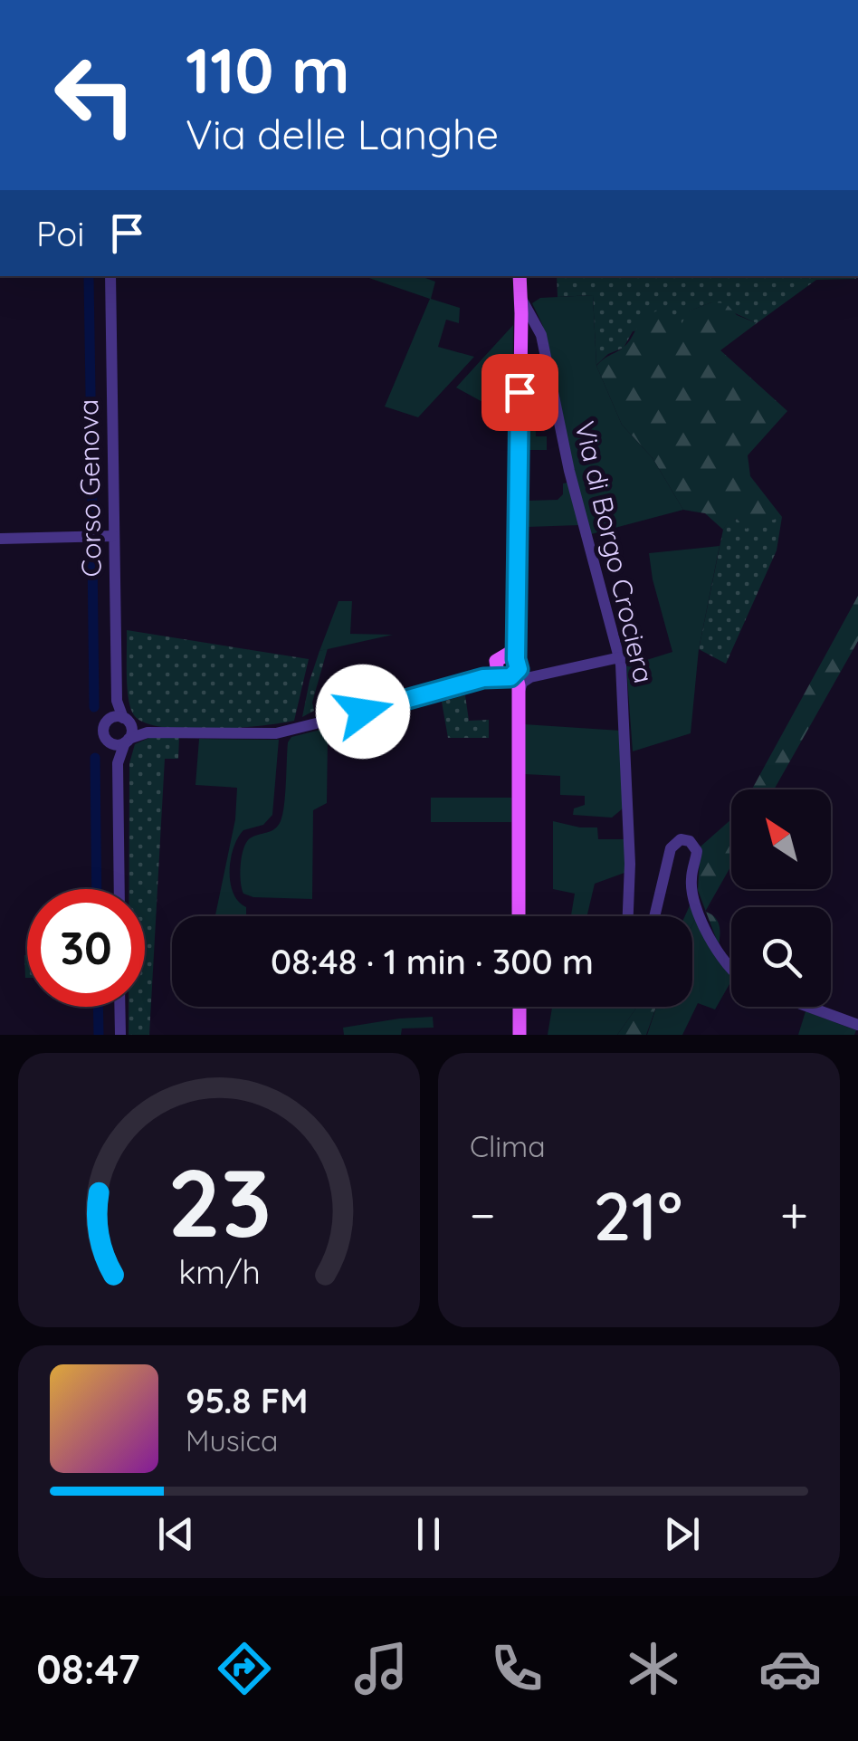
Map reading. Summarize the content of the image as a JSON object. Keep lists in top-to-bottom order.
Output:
{
  "streets": {
    "street": ["Corso Genova", "Via di Borgo Crociera"]
  },
  "north": "top left",
  "page": {
    "turn": ["110 m", "Via delle Langhe"],
    "then": "Poi",
    "limit": "30",
    "trip": "08:48 · 1 min · 300 m",
    "tile": "Clima",
    "heat": ["−", "21°", "+"],
    "song": ["95.8 FM", "Musica"],
    "tabs": "08:47",
    "gauge": ["23", "km/h"]
  }
}
